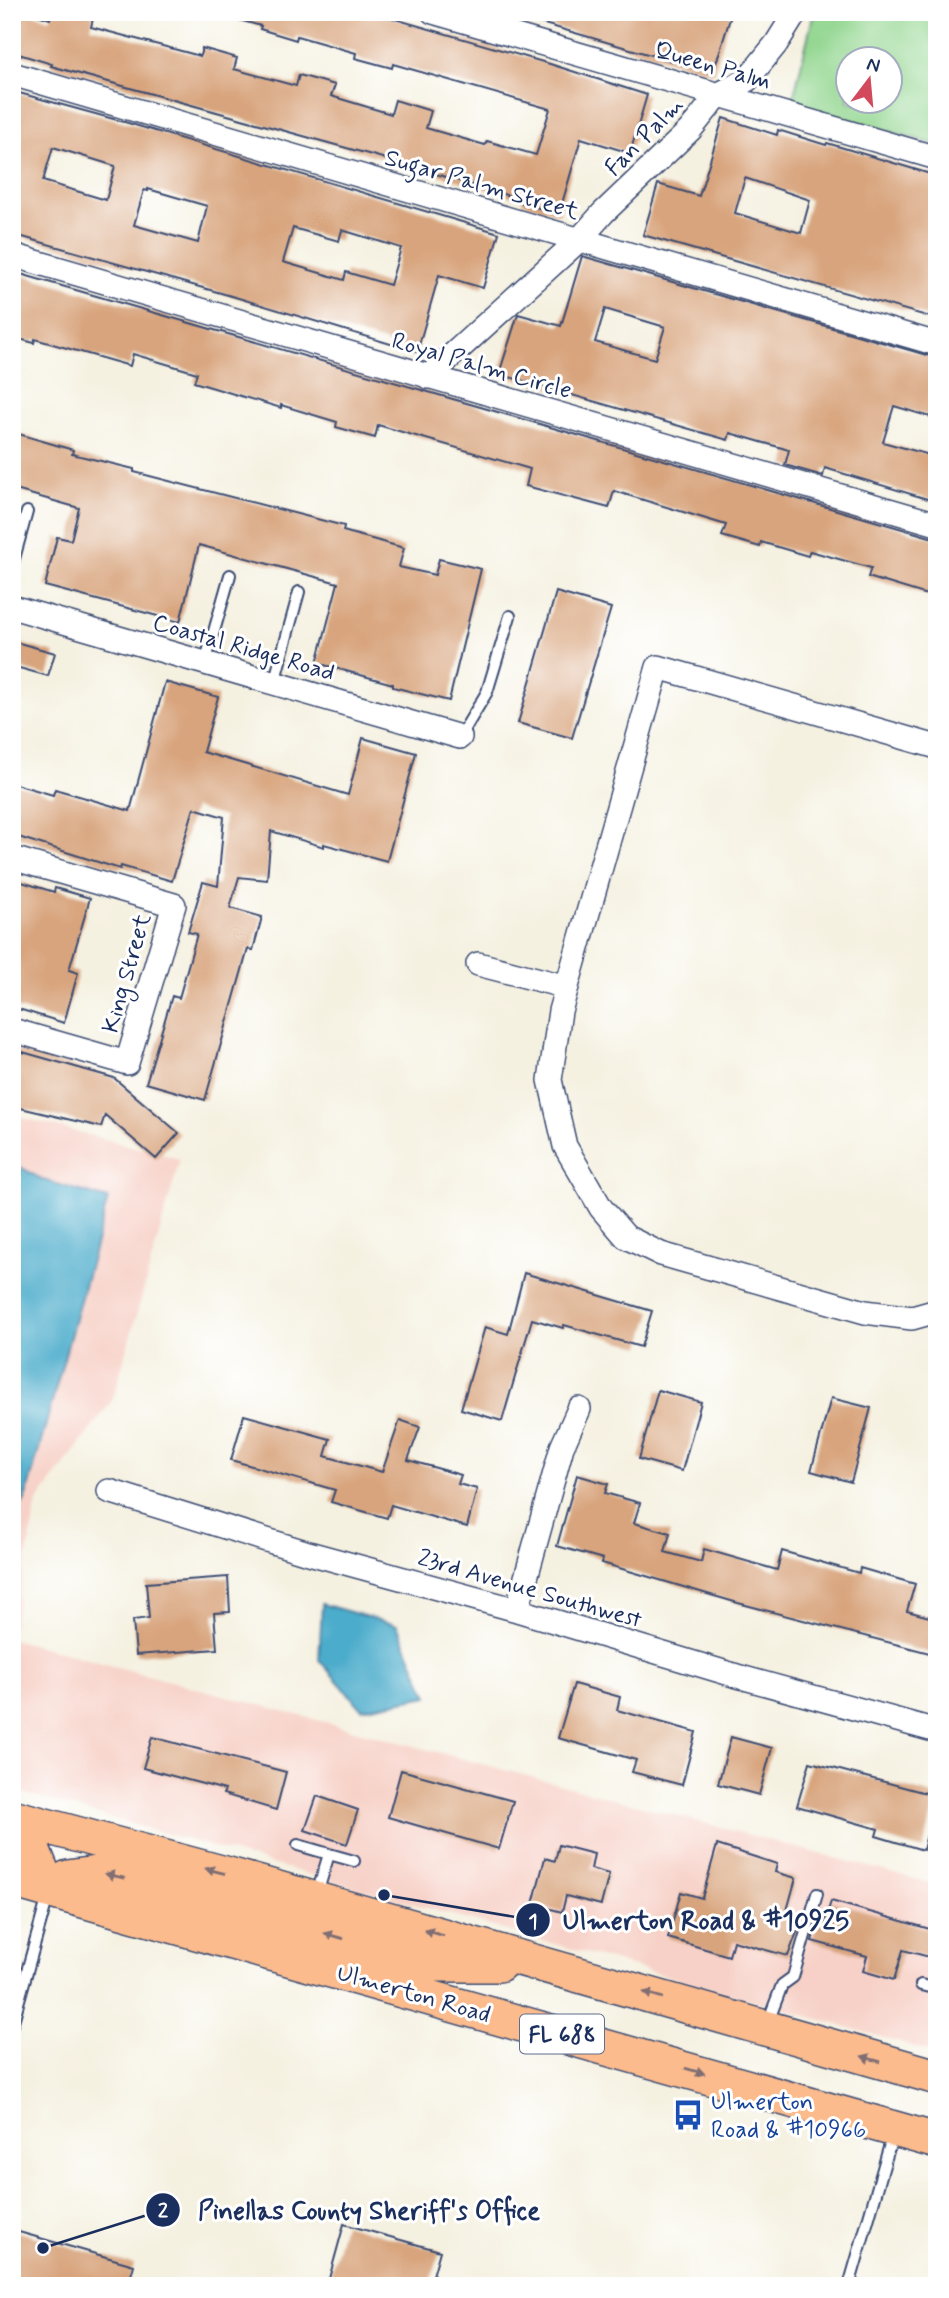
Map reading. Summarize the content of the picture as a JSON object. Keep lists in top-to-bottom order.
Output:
{
  "streets": {
    "main road": ["Ulmerton Road", "FL 688"],
    "street": [
      "Queen Palm",
      "Fan Palm",
      "Sugar Palm Street",
      "Royal Palm Circle",
      "Coastal Ridge Road",
      "King Street",
      "23rd Avenue Southwest"
    ]
  },
  "crossings": [
    ["Queen Palm", "Fan Palm"],
    ["Fan Palm", "Sugar Palm Street"],
    ["Fan Palm", "Royal Palm Circle"]
  ],
  "places": {
    "other": ["Ulmerton Road & #10925", "Pinellas County Sheriff's Office"],
    "bus stop": ["Ulmerton Road & #10966"]
  },
  "north": "top"
}
